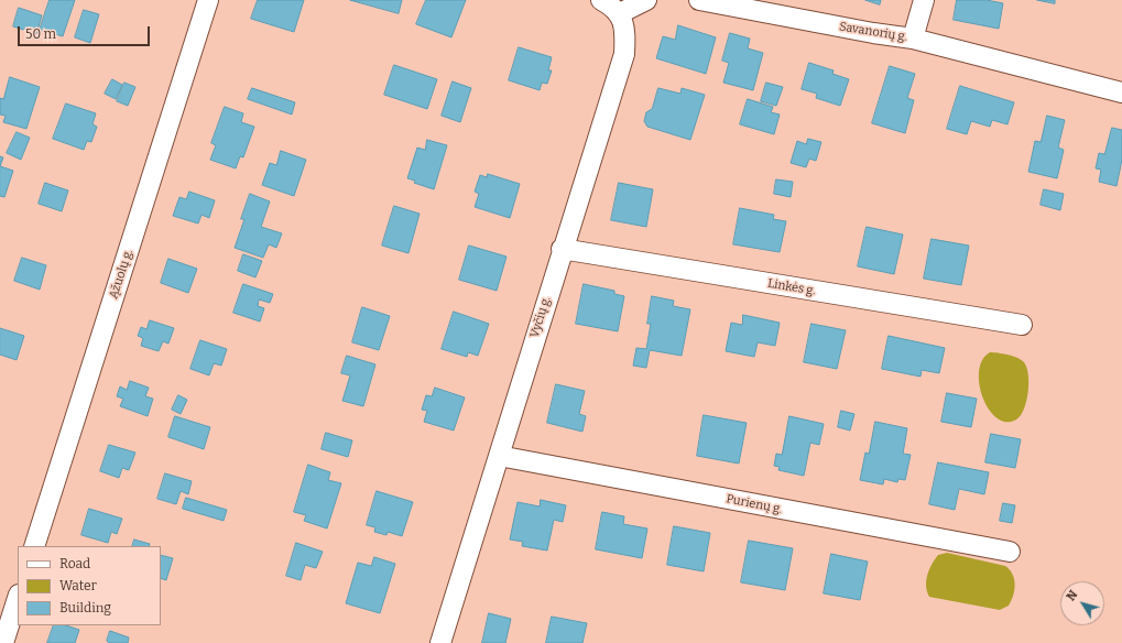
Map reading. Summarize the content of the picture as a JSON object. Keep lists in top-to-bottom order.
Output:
{
  "streets": {
    "street": [
      "Savanorių g.",
      "Ąžuolų g.",
      "Linkės g.",
      "Vyčių g.",
      "Purienų g."
    ]
  },
  "crossings": [
    ["Linkės g.", "Vyčių g."],
    ["Vyčių g.", "Purienų g."]
  ],
  "legend": ["Road", "Water", "Building"],
  "scale_bar": "50 m",
  "north": "top left"
}
